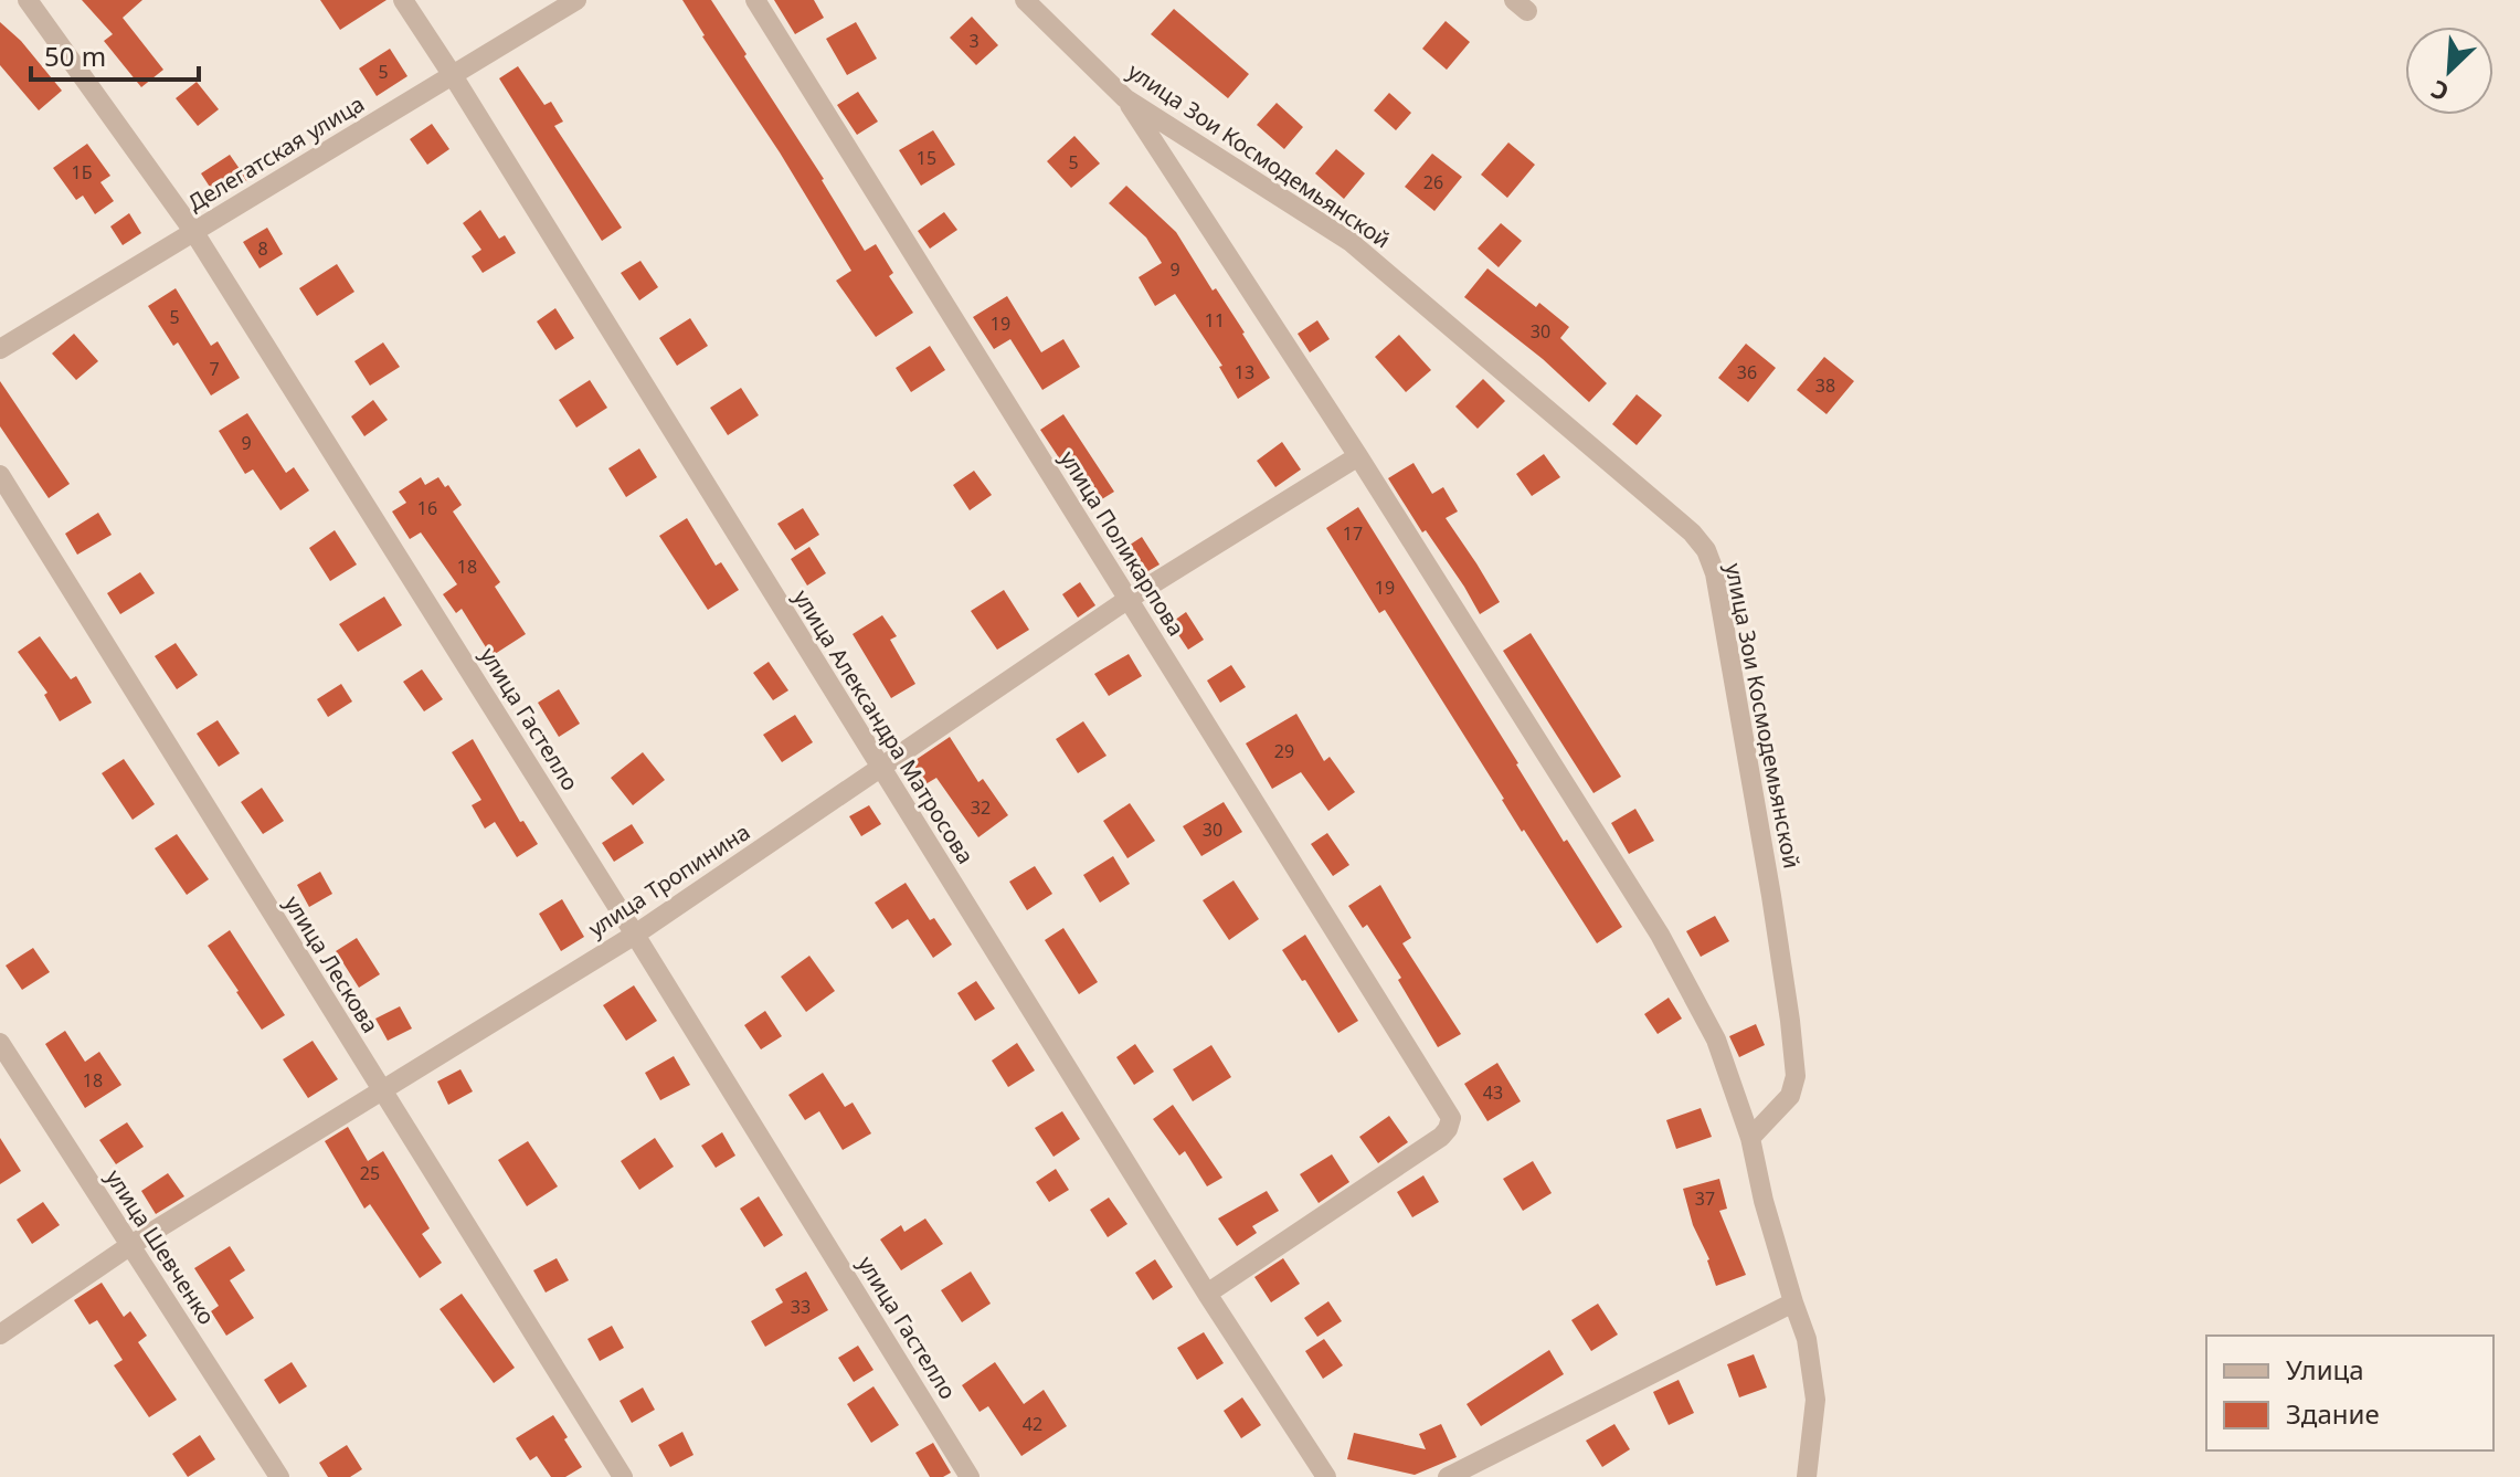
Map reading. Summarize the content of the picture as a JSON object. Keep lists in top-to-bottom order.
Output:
{
  "streets": {
    "street": [
      "Делегатская улица",
      "улица Зои Космодемьянской",
      "улица Поликарпова",
      "улица Гастелло",
      "улица Александра Матросова",
      "улица Тропинина",
      "улица Лескова",
      "улица Шевченко"
    ]
  },
  "crossings": [
    ["Делегатская улица", "улица Гастелло"],
    ["Делегатская улица", "улица Александра Матросова"],
    ["улица Поликарпова", "улица Александра Матросова"],
    ["улица Поликарпова", "улица Тропинина"],
    ["улица Гастелло", "улица Тропинина"],
    ["улица Александра Матросова", "улица Тропинина"],
    ["улица Тропинина", "улица Лескова"],
    ["улица Тропинина", "улица Шевченко"]
  ],
  "house_numbers": [
    "3",
    "5",
    "15",
    "5",
    "1Б",
    "26",
    "8",
    "9",
    "5",
    "11",
    "19",
    "30",
    "7",
    "13",
    "36",
    "38",
    "9",
    "16",
    "17",
    "18",
    "19",
    "29",
    "32",
    "30",
    "18",
    "43",
    "25",
    "37",
    "33",
    "42"
  ],
  "legend": ["Улица", "Здание"],
  "scale_bar": "50 m",
  "north": "bottom left"
}
